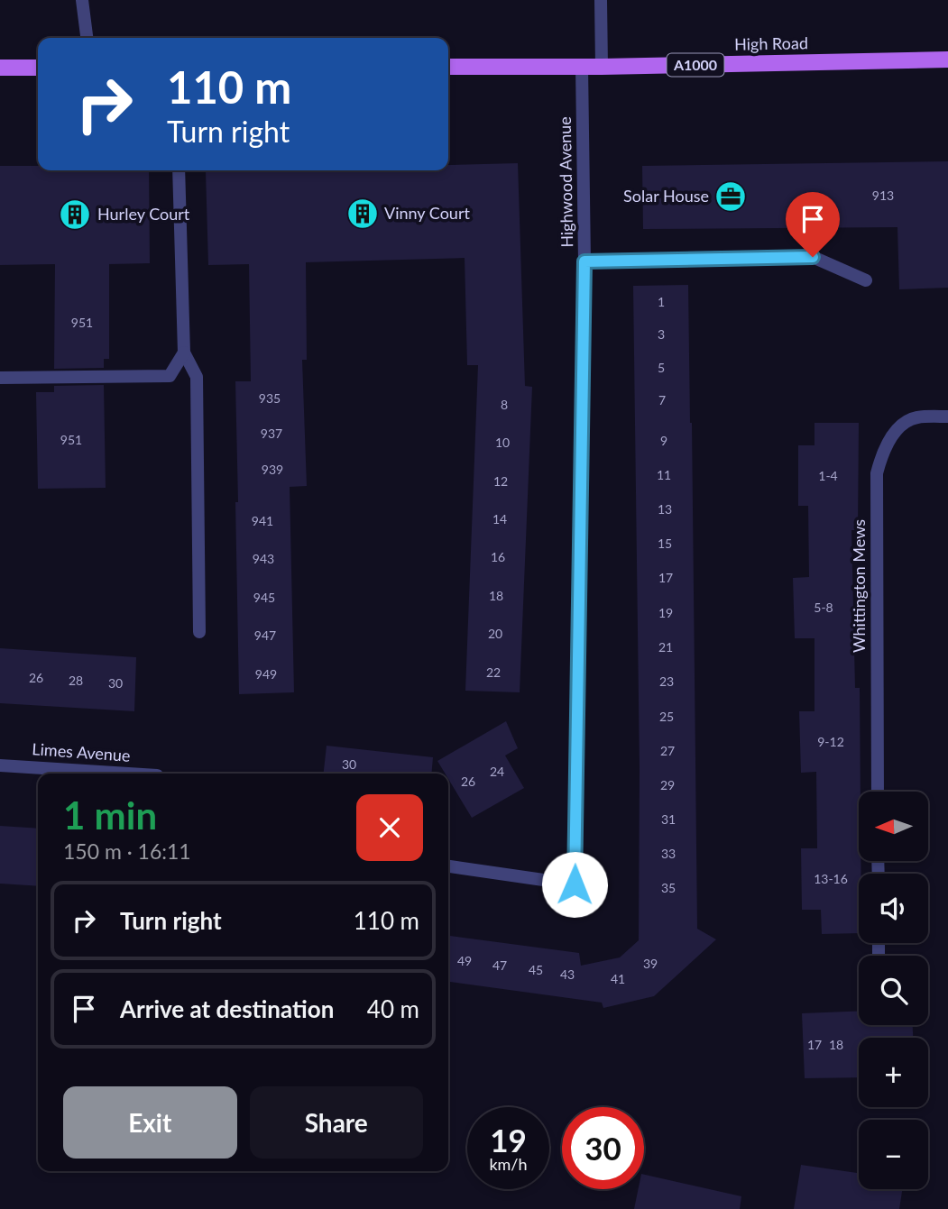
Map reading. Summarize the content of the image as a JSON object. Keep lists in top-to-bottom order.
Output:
{
  "streets": {
    "main road": ["High Road", "A1000"],
    "street": ["Highwood Avenue", "Whittington Mews", "Limes Avenue"]
  },
  "crossings": [
    ["High Road", "Highwood Avenue"]
  ],
  "places": {
    "office": ["Solar House"],
    "building": ["Vinny Court", "Hurley Court"]
  },
  "house_numbers": [
    "913",
    "1",
    "951",
    "3",
    "5",
    "935",
    "7",
    "8",
    "937",
    "951",
    "9",
    "10",
    "939",
    "11",
    "1-4",
    "12",
    "13",
    "14",
    "941",
    "15",
    "16",
    "943",
    "17",
    "18",
    "945",
    "5-8",
    "19",
    "20",
    "947",
    "21",
    "22",
    "949",
    "26",
    "28",
    "23",
    "30",
    "25",
    "9-12",
    "27",
    "30",
    "24",
    "26",
    "29",
    "31",
    "33",
    "13-16",
    "35",
    "49",
    "39",
    "47",
    "45",
    "43",
    "41",
    "17",
    "18"
  ],
  "north": "left",
  "page": {
    "turn": ["110 m", "Turn right"],
    "heading": ["1 min", "150 m · 16:11"],
    "map_buttons": ["+", "−"],
    "list": [
      {
        "name": "Turn right",
        "value": "110 m"
      },
      {
        "name": "Arrive at destination",
        "value": "40 m"
      }
    ],
    "buttons": ["Exit", "Share"],
    "speed": "19 km/h",
    "limit": "30"
  }
}
